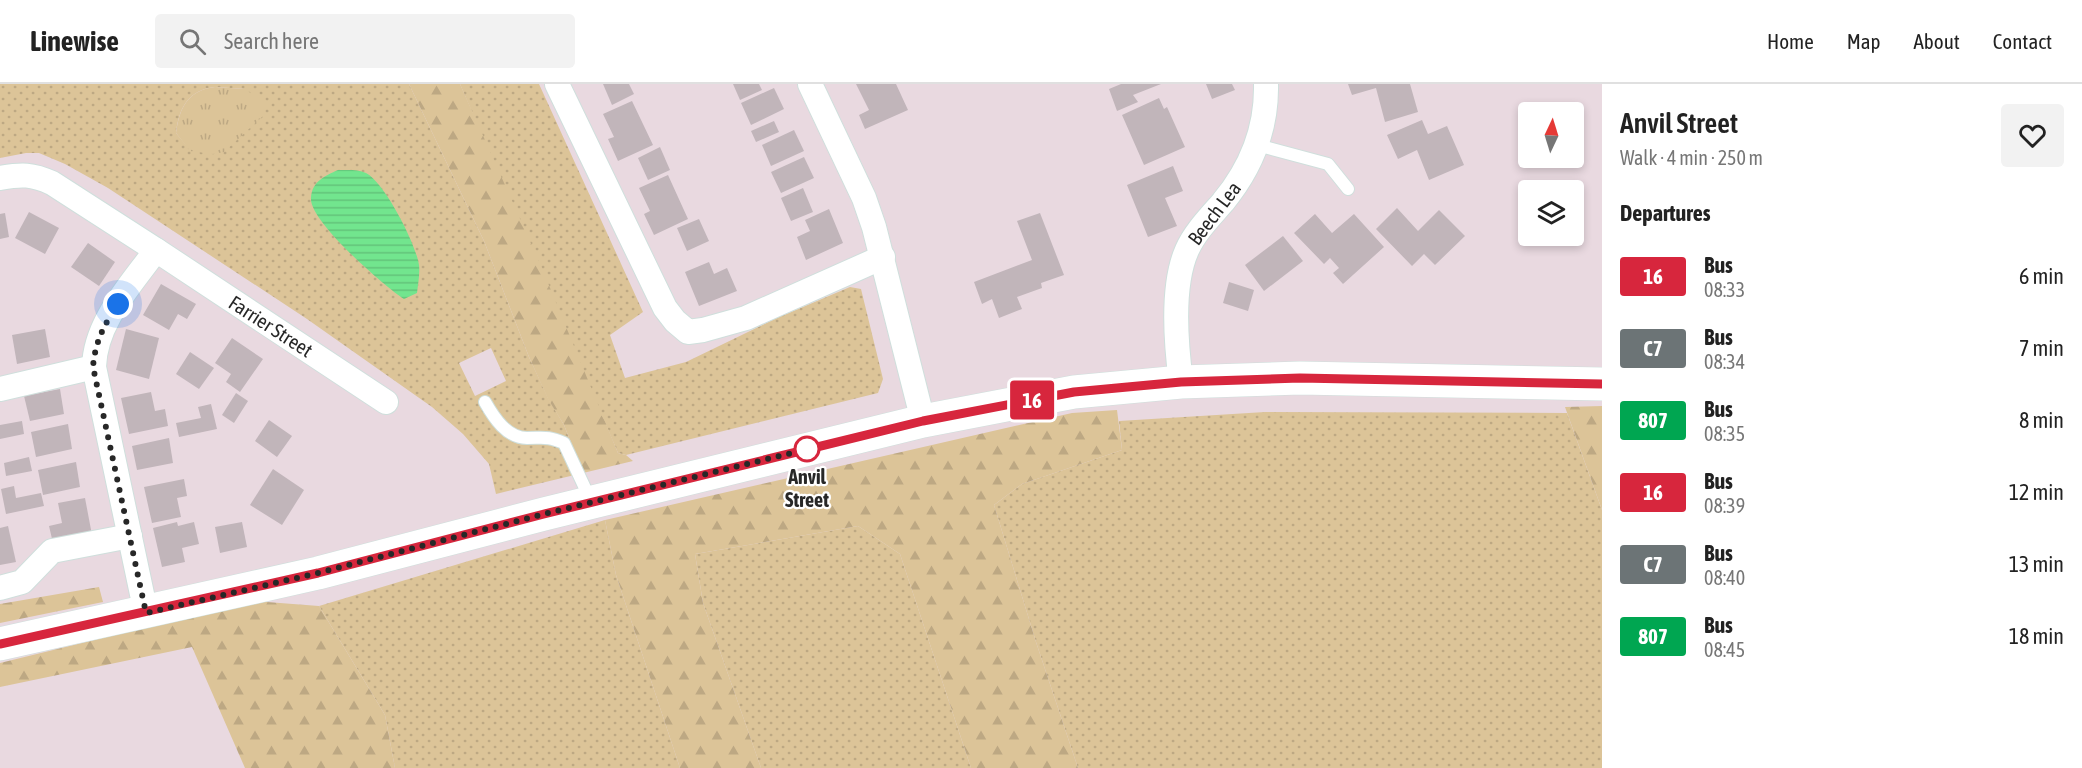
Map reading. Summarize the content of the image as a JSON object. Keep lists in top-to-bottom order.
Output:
{
  "streets": {
    "street": ["Beech Lea", "Farrier Street"]
  },
  "places": ["Anvil Street"],
  "lines": ["bus line 16"],
  "north": "top",
  "page": {
    "header": "Linewise",
    "search": "Search here",
    "nav": [
      "Home",
      "Map",
      "About",
      "Contact"
    ],
    "on_map": "16",
    "heading": [
      ["Anvil Street", "Walk · 4 min · 250 m"],
      "Departures"
    ],
    "list": [
      {
        "mark": "16",
        "name": "Bus",
        "note": "08:33",
        "value": "6 min"
      },
      {
        "mark": "C7",
        "name": "Bus",
        "note": "08:34",
        "value": "7 min"
      },
      {
        "mark": "807",
        "name": "Bus",
        "note": "08:35",
        "value": "8 min"
      },
      {
        "mark": "16",
        "name": "Bus",
        "note": "08:39",
        "value": "12 min"
      },
      {
        "mark": "C7",
        "name": "Bus",
        "note": "08:40",
        "value": "13 min"
      },
      {
        "mark": "807",
        "name": "Bus",
        "note": "08:45",
        "value": "18 min"
      }
    ]
  }
}
